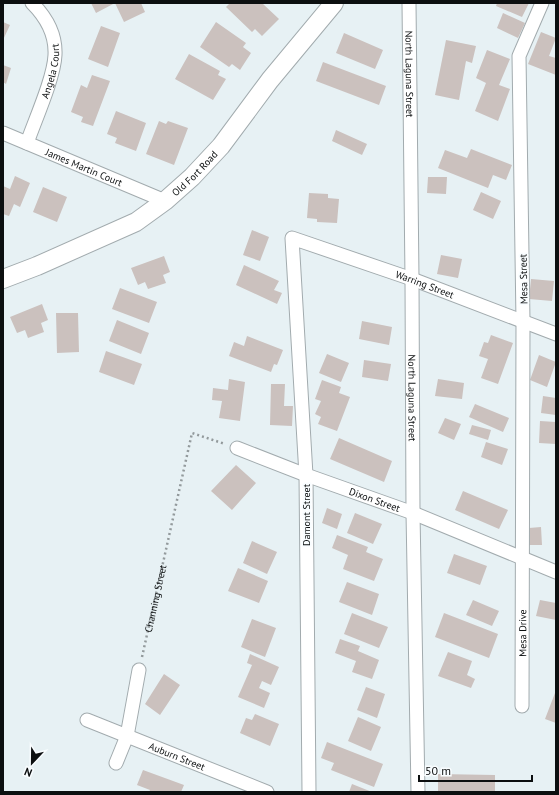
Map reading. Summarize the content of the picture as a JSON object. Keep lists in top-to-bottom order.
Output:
{
  "streets": {
    "street": [
      "Angela Court",
      "North Laguna Street",
      "James Martin Court",
      "Old Fort Road",
      "Mesa Street",
      "Warring Street",
      "Dixon Street",
      "Damont Street",
      "Mesa Drive",
      "Auburn Street"
    ],
    "path": ["Channing Street"]
  },
  "crossings": [
    ["Angela Court", "James Martin Court"],
    ["North Laguna Street", "Warring Street"],
    ["North Laguna Street", "Dixon Street"],
    ["James Martin Court", "Old Fort Road"],
    ["Mesa Street", "Warring Street"],
    ["Mesa Street", "Dixon Street"],
    ["Mesa Street", "Mesa Drive"],
    ["Warring Street", "Damont Street"],
    ["Dixon Street", "Damont Street"],
    ["Dixon Street", "Channing Street"],
    ["Dixon Street", "Mesa Drive"]
  ],
  "scale_bar": "50 m",
  "north": "bottom"
}
